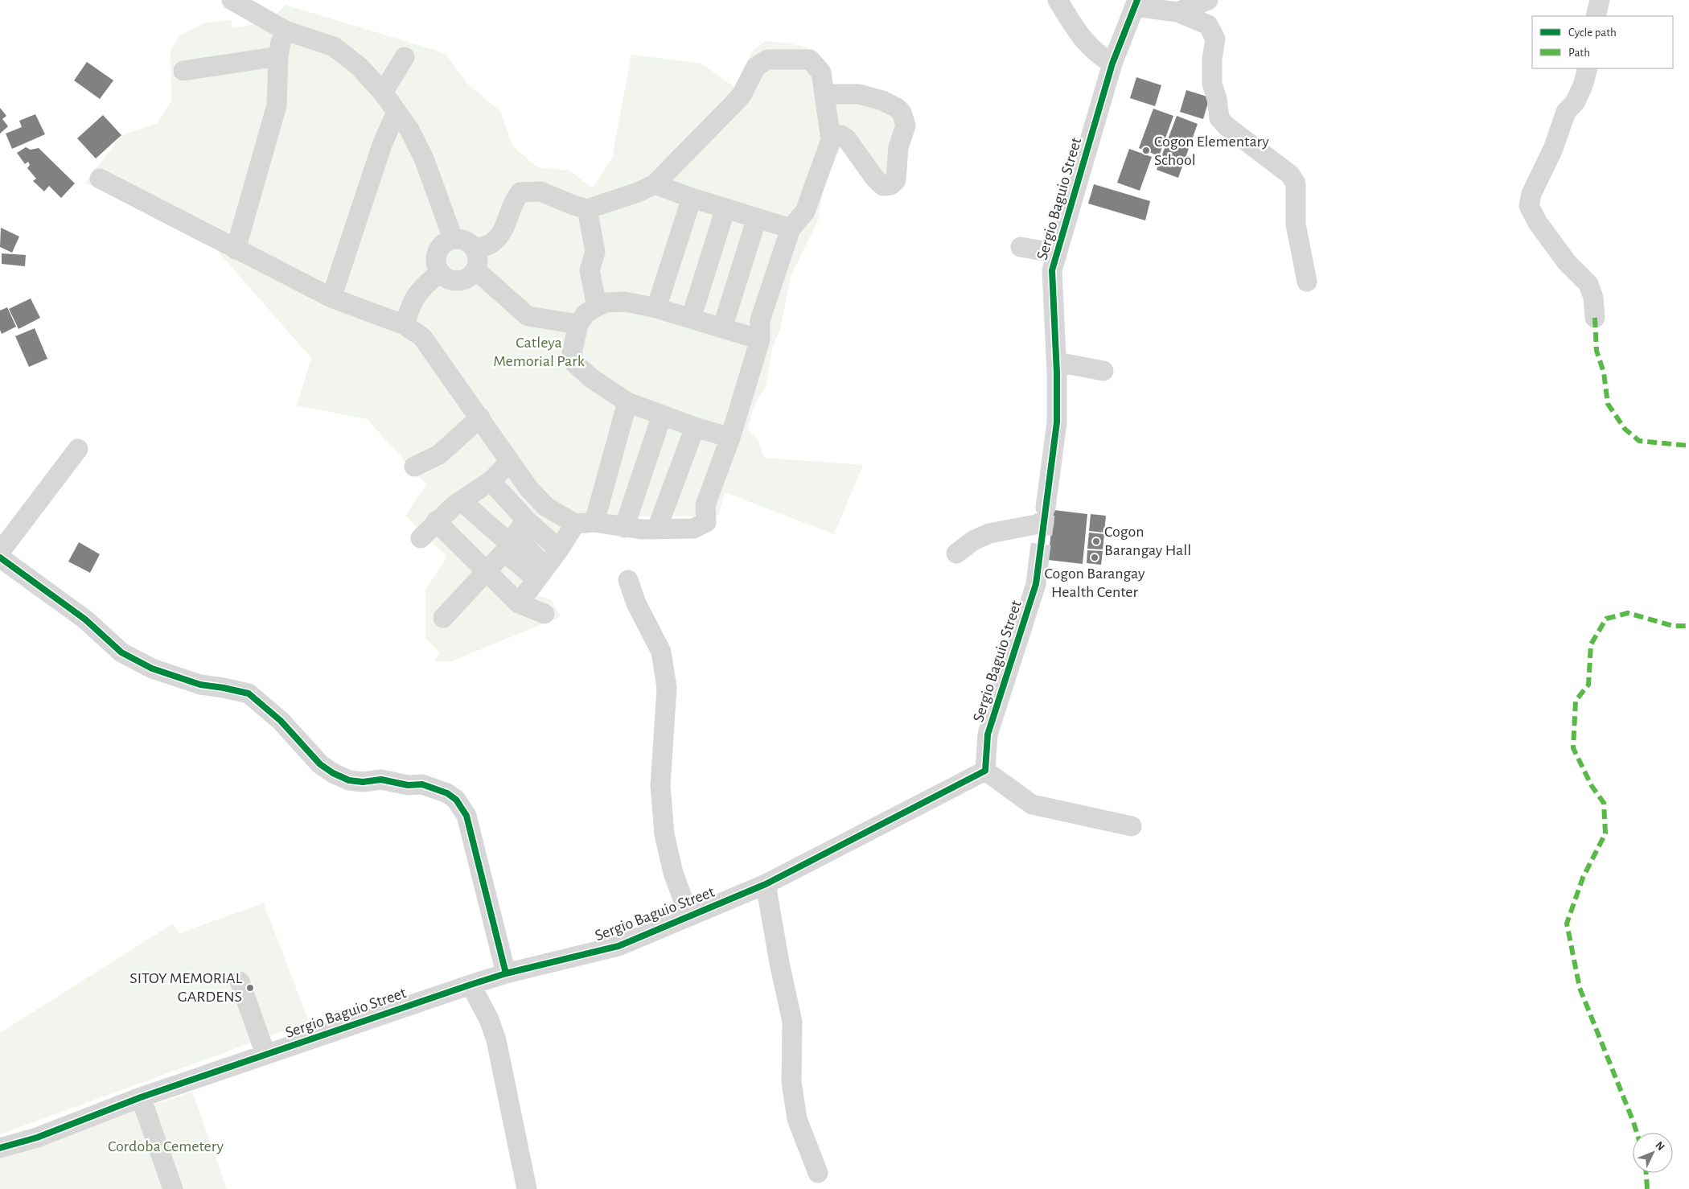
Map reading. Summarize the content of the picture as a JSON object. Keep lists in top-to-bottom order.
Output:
{
  "streets": {
    "street": ["Sergio Baguio Street"]
  },
  "parks": ["Catleya Memorial Park", "Cordoba Cemetery"],
  "places": [
    "Cogon Elementary School",
    "Cogon Barangay Hall",
    "Cogon Barangay Health Center",
    "SITOY MEMORIAL GARDENS"
  ],
  "legend": ["Cycle path", "Path"],
  "north": "top right"
}
